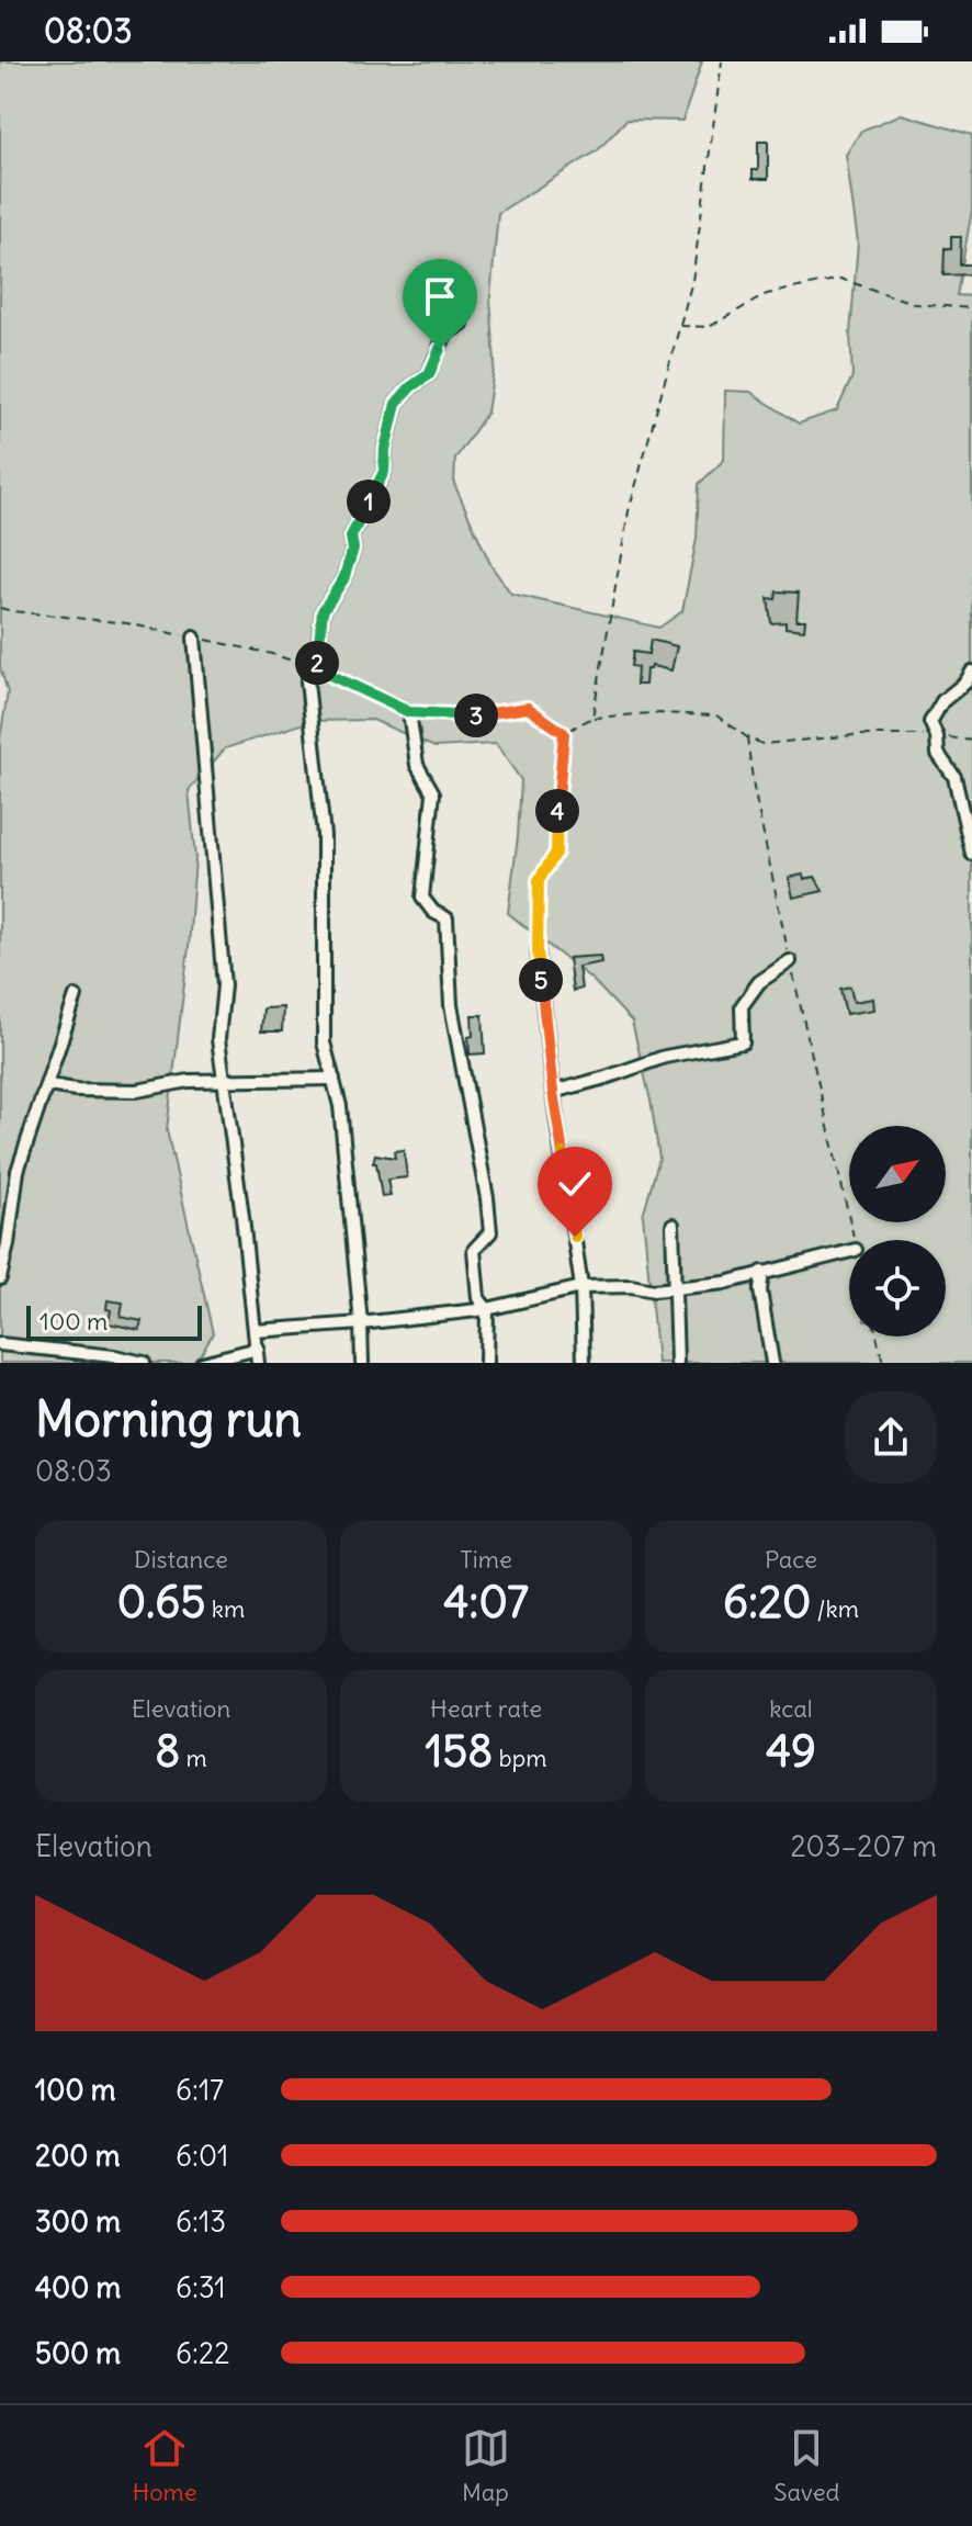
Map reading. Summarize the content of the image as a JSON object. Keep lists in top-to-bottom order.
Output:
{
  "scale_bar": "100 m",
  "north": "top right",
  "page": {
    "status": "08:03",
    "pins": [
      "1",
      "2",
      "3",
      "4",
      "5"
    ],
    "scale": "100 m",
    "heading": ["Morning run", "08:03"],
    "stats": [
      ["Distance", "0.65 km"],
      ["Time", "4:07"],
      ["Pace", "6:20 /km"],
      ["Elevation", "8 m"],
      ["Heart rate", "158 bpm"],
      ["kcal", "49"]
    ],
    "chart": ["Elevation", "203–207 m"],
    "list": [
      {
        "name": "100 m",
        "note": "6:17"
      },
      {
        "name": "200 m",
        "note": "6:01"
      },
      {
        "name": "300 m",
        "note": "6:13"
      },
      {
        "name": "400 m",
        "note": "6:31"
      },
      {
        "name": "500 m",
        "note": "6:22"
      }
    ],
    "tabs": ["Home", "Map", "Saved"]
  }
}
